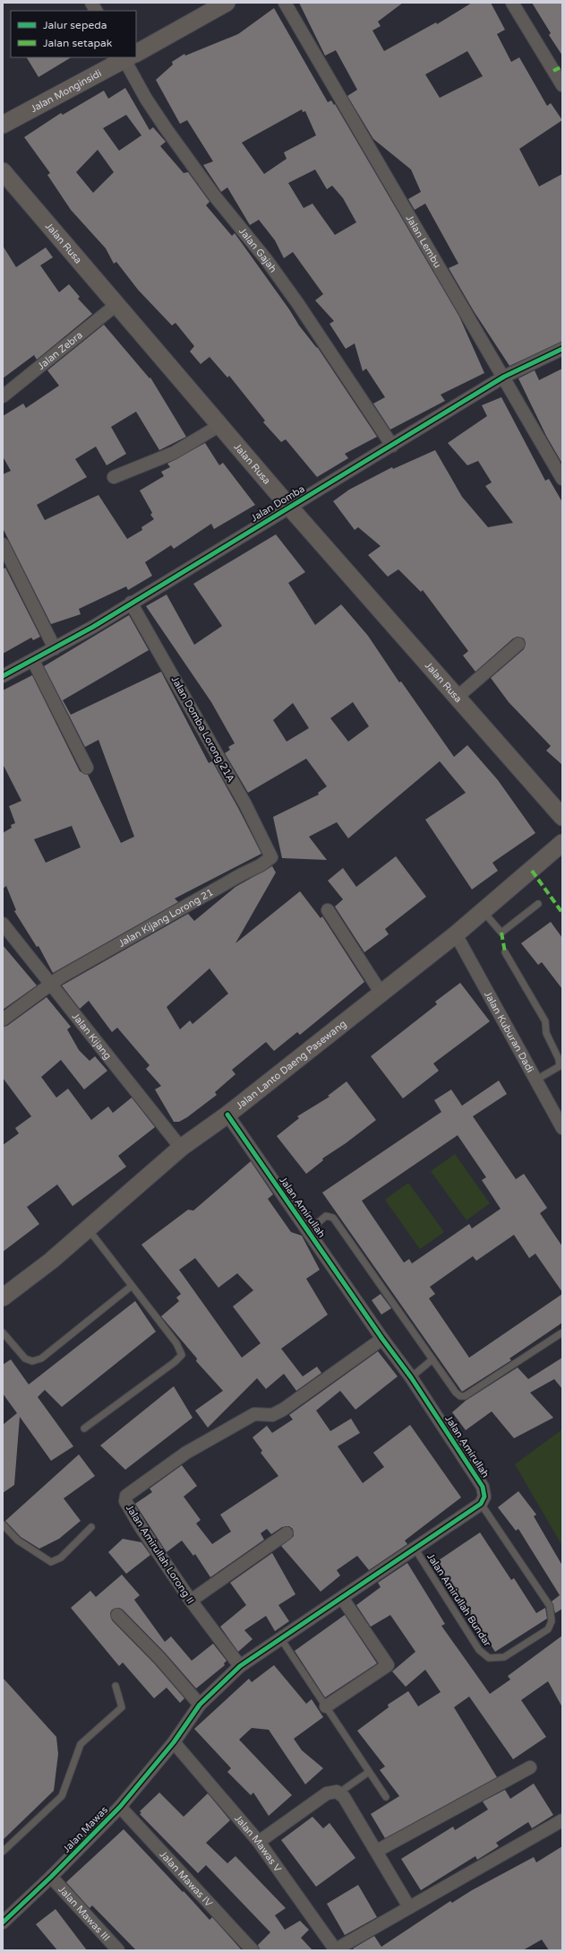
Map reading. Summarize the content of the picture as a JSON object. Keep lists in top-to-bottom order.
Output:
{
  "streets": {
    "main road": ["Jalan Monginsidi", "Jalan Rusa", "Jalan Lanto Daeng Pasewang"],
    "street": [
      "Jalan Lembu",
      "Jalan Gajah",
      "Jalan Zebra",
      "Jalan Domba",
      "Jalan Domba Lorong 21A",
      "Jalan Kijang Lorong 21",
      "Jalan Kuburan Dadi",
      "Jalan Kijang",
      "Jalan Amirullah",
      "Jalan Amirullah Lorong II",
      "Jalan Mawas",
      "Jalan Mawas V",
      "Jalan Mawas IV",
      "Jalan Mawas III"
    ],
    "lane": ["Jalan Amirullah Bundar"]
  },
  "crossings": [
    ["Jalan Lembu", "Jalan Domba"],
    ["Jalan Rusa", "Jalan Zebra"],
    ["Jalan Rusa", "Jalan Domba"],
    ["Jalan Gajah", "Jalan Domba"],
    ["Jalan Domba", "Jalan Domba Lorong 21A"],
    ["Jalan Domba Lorong 21A", "Jalan Kijang Lorong 21"],
    ["Jalan Kijang Lorong 21", "Jalan Kijang"],
    ["Jalan Kuburan Dadi", "Jalan Lanto Daeng Pasewang"],
    ["Jalan Kijang", "Jalan Lanto Daeng Pasewang"],
    ["Jalan Lanto Daeng Pasewang", "Jalan Amirullah"],
    ["Jalan Amirullah", "Jalan Amirullah Lorong II"],
    ["Jalan Amirullah", "Jalan Amirullah Bundar"],
    ["Jalan Mawas", "Jalan Mawas V"],
    ["Jalan Mawas", "Jalan Mawas IV"],
    ["Jalan Mawas", "Jalan Mawas III"]
  ],
  "legend": ["Jalur sepeda", "Jalan setapak"]
}
